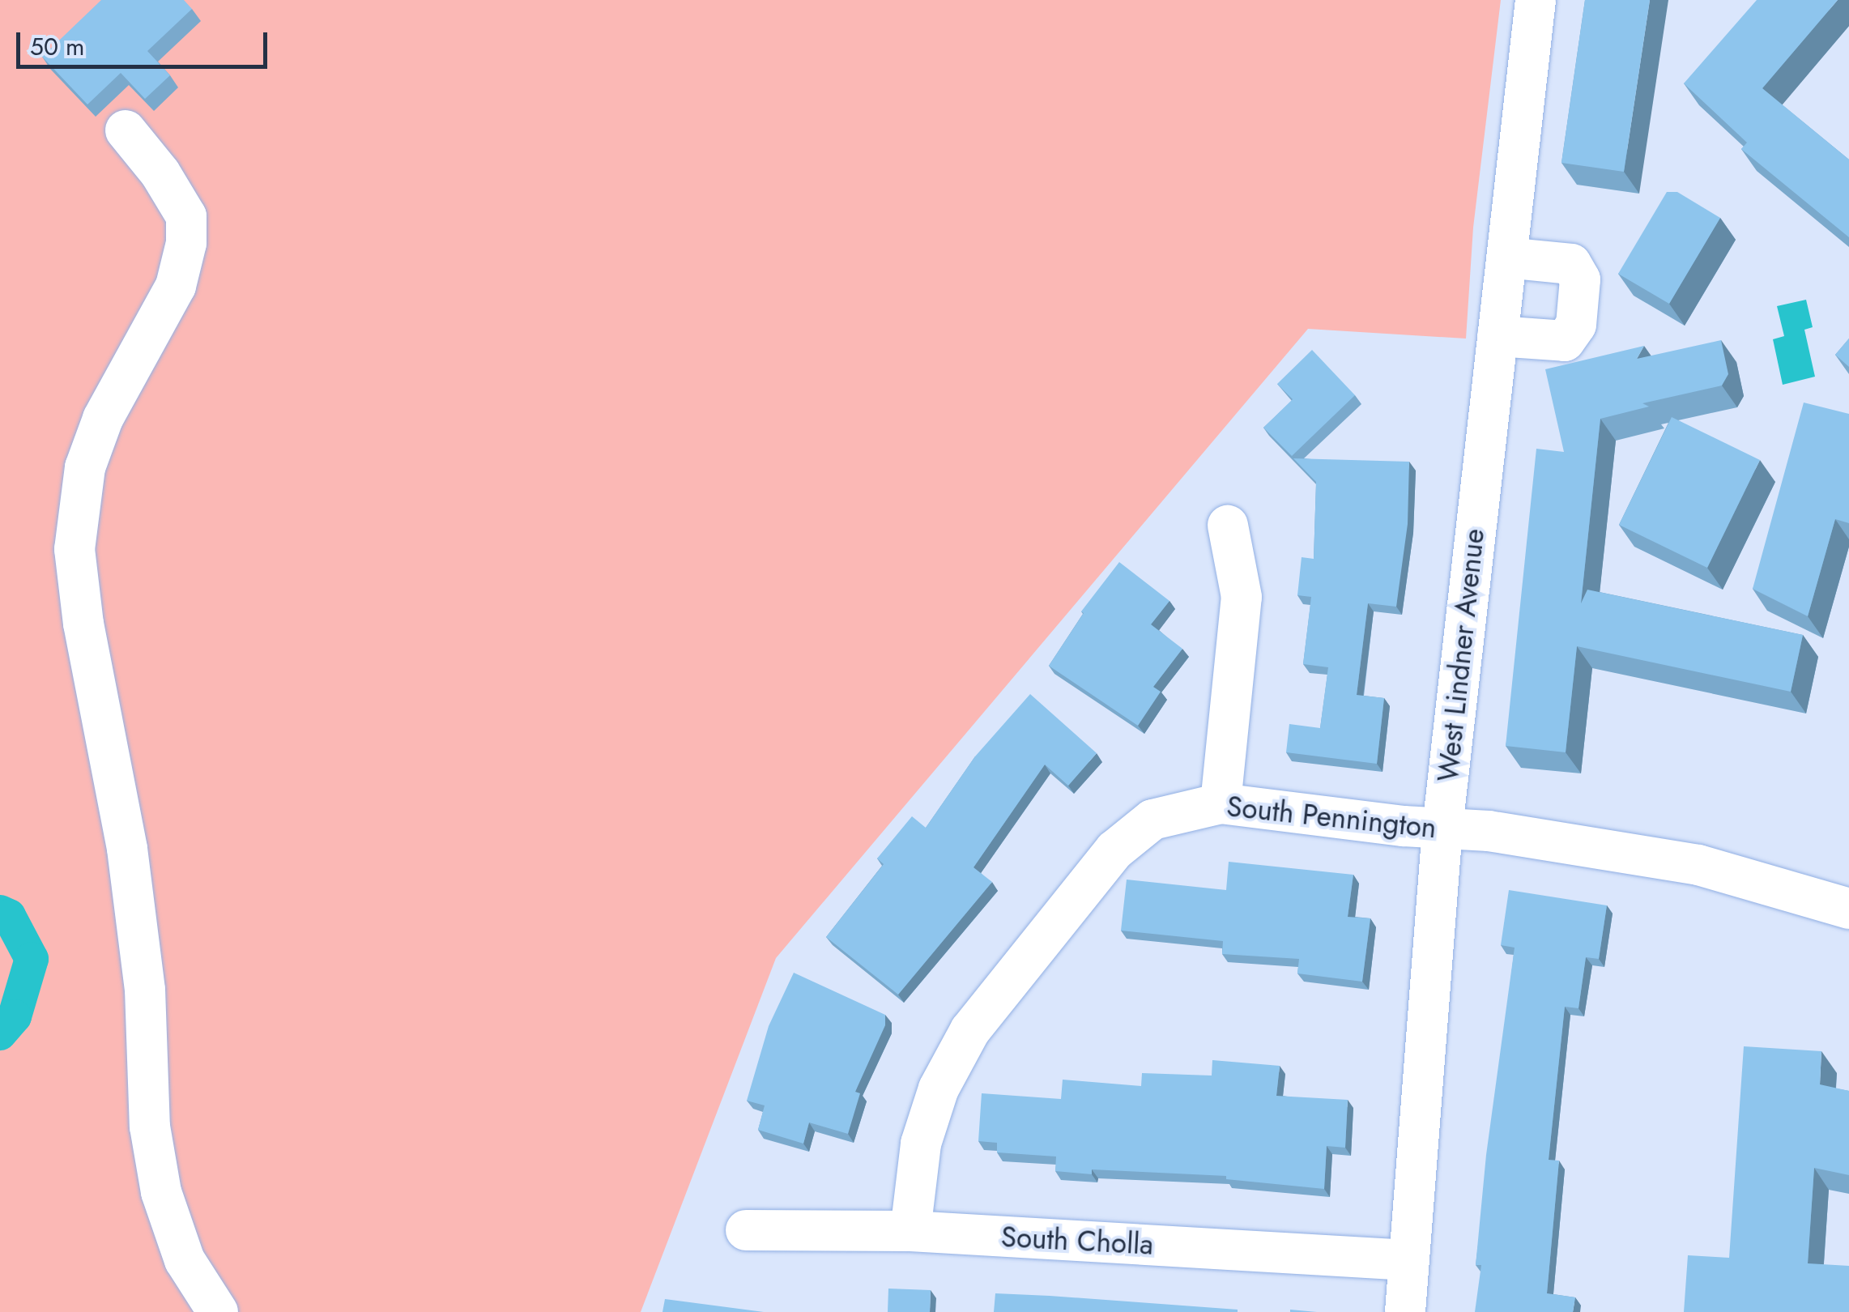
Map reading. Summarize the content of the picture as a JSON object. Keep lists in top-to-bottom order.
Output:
{
  "streets": {
    "street": ["West Lindner Avenue", "South Pennington", "South Cholla"]
  },
  "crossings": [
    ["West Lindner Avenue", "South Pennington"],
    ["West Lindner Avenue", "South Cholla"],
    ["South Pennington", "South Cholla"]
  ],
  "scale_bar": "50 m"
}
